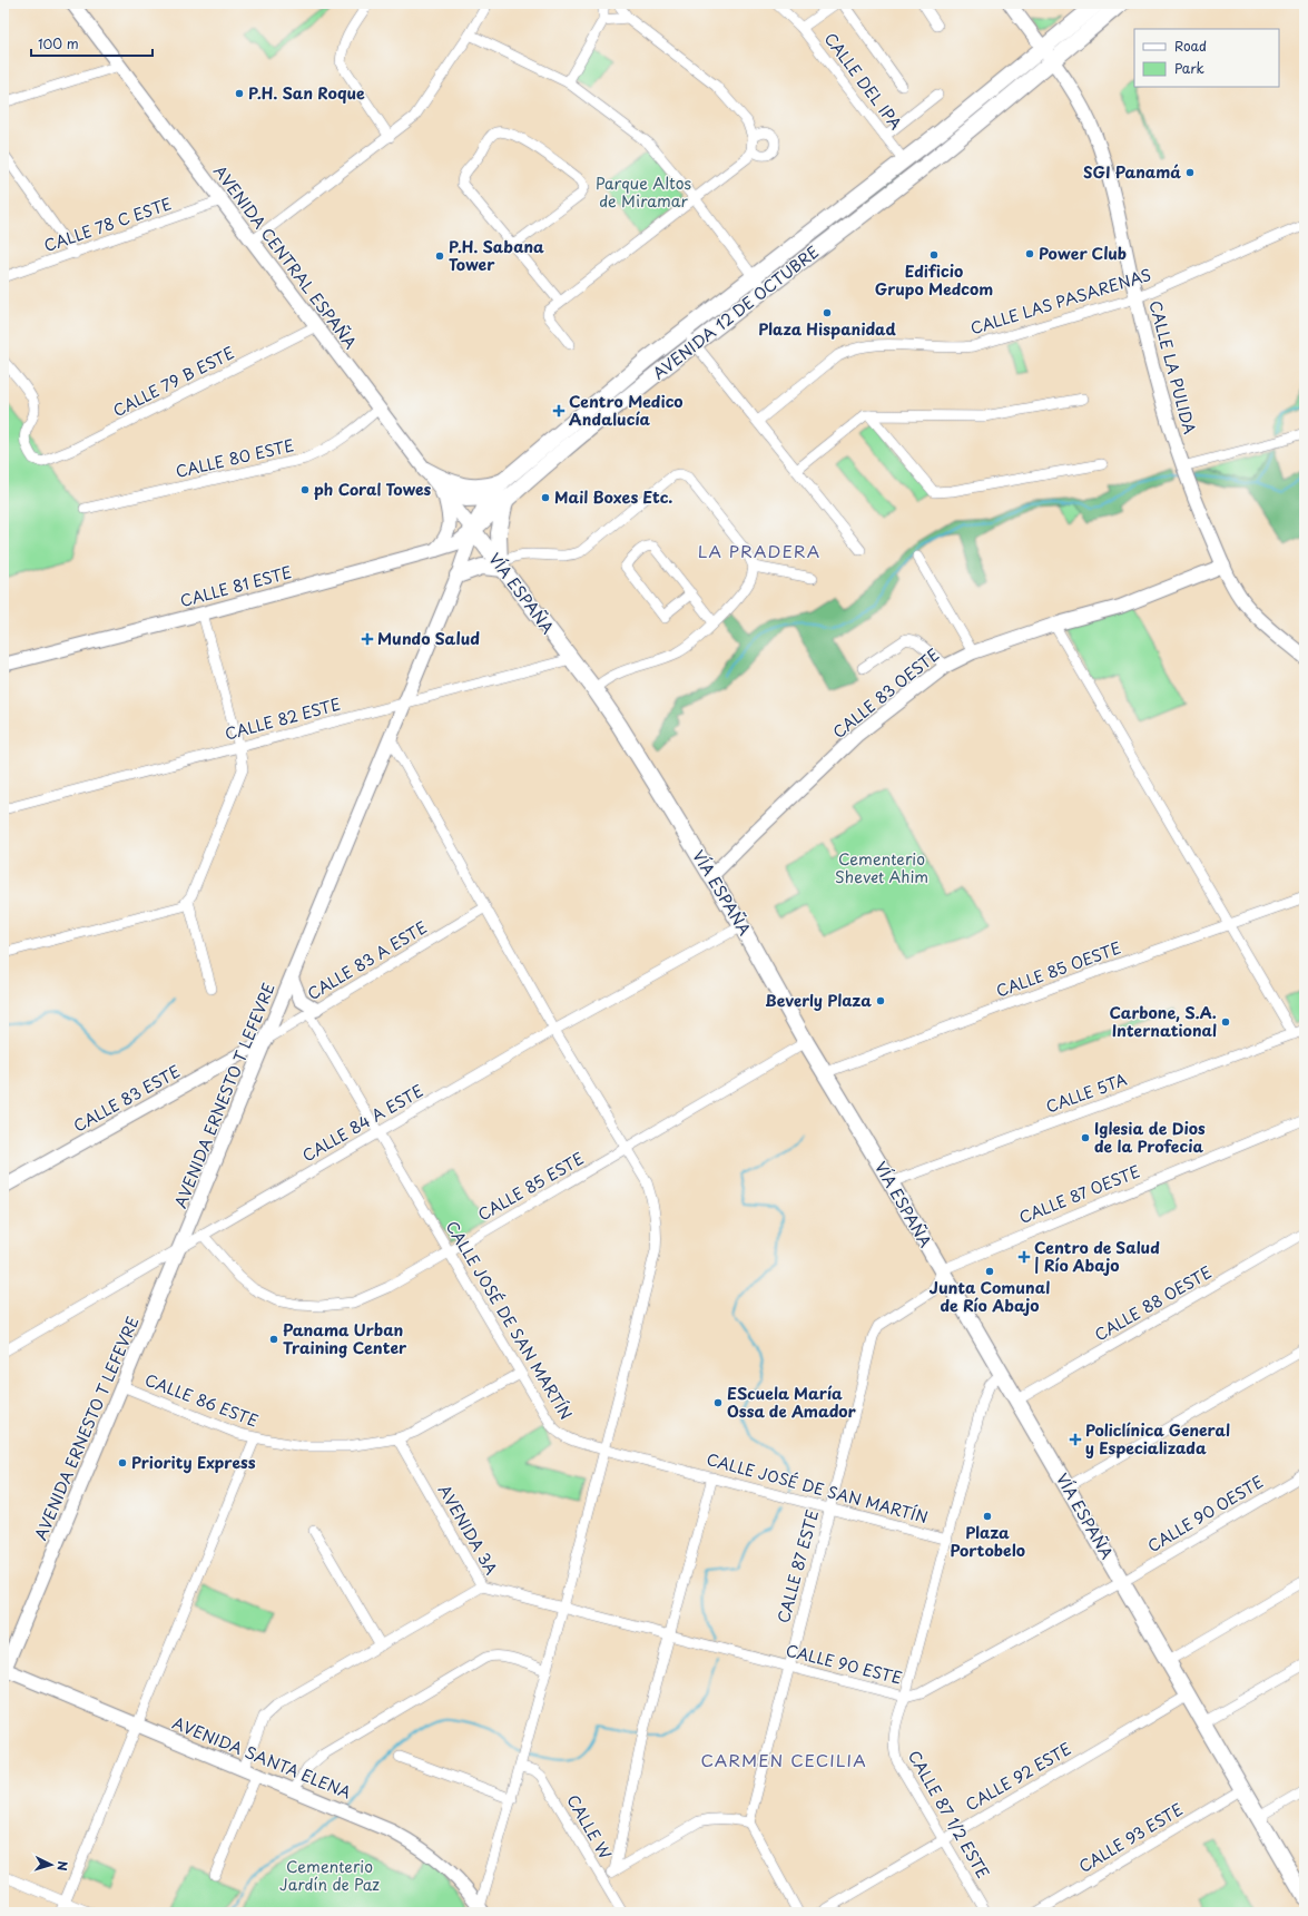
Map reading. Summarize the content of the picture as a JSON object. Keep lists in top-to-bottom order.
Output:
{
  "streets": {
    "main road": [
      "AVENIDA CENTRAL ESPAÑA",
      "AVENIDA 12 DE OCTUBRE",
      "CALLE LA PULIDA",
      "CALLE 81 ESTE",
      "VÍA ESPAÑA",
      "CALLE 83 OESTE",
      "AVENIDA ERNESTO T LEFEVRE",
      "CALLE 83 ESTE",
      "AVENIDA SANTA ELENA"
    ],
    "street": [
      "CALLE DEL IPA",
      "CALLE 78 C ESTE",
      "CALLE LAS PASARENAS",
      "CALLE 79 B ESTE",
      "CALLE 80 ESTE",
      "CALLE 82 ESTE",
      "CALLE 83 A ESTE",
      "CALLE 85 OESTE",
      "CALLE 5TA",
      "CALLE 84 A ESTE",
      "CALLE 85 ESTE",
      "CALLE 87 OESTE",
      "CALLE 88 OESTE",
      "CALLE JOSÉ DE SAN MARTÍN",
      "CALLE 86 ESTE",
      "CALLE 90 OESTE",
      "AVENIDA 3A",
      "CALLE 87 ESTE",
      "CALLE 90 ESTE",
      "CALLE 92 ESTE",
      "CALLE 87 1/2 ESTE",
      "CALLE W",
      "CALLE 93 ESTE"
    ]
  },
  "crossings": [
    ["CALLE DEL IPA", "AVENIDA 12 DE OCTUBRE"],
    ["CALLE 78 C ESTE", "AVENIDA CENTRAL ESPAÑA"],
    ["AVENIDA CENTRAL ESPAÑA", "AVENIDA 12 DE OCTUBRE"],
    ["AVENIDA CENTRAL ESPAÑA", "CALLE 79 B ESTE"],
    ["AVENIDA CENTRAL ESPAÑA", "CALLE 80 ESTE"],
    ["AVENIDA CENTRAL ESPAÑA", "CALLE 81 ESTE"],
    ["AVENIDA CENTRAL ESPAÑA", "VÍA ESPAÑA"],
    ["AVENIDA CENTRAL ESPAÑA", "AVENIDA ERNESTO T LEFEVRE"],
    ["CALLE LAS PASARENAS", "CALLE LA PULIDA"],
    ["AVENIDA 12 DE OCTUBRE", "CALLE LA PULIDA"],
    ["AVENIDA 12 DE OCTUBRE", "CALLE 81 ESTE"],
    ["AVENIDA 12 DE OCTUBRE", "VÍA ESPAÑA"],
    ["AVENIDA 12 DE OCTUBRE", "AVENIDA ERNESTO T LEFEVRE"],
    ["CALLE LA PULIDA", "CALLE 83 OESTE"],
    ["CALLE 81 ESTE", "VÍA ESPAÑA"],
    ["CALLE 81 ESTE", "AVENIDA ERNESTO T LEFEVRE"],
    ["VÍA ESPAÑA", "CALLE 83 OESTE"],
    ["VÍA ESPAÑA", "CALLE 82 ESTE"],
    ["VÍA ESPAÑA", "CALLE 85 OESTE"],
    ["VÍA ESPAÑA", "CALLE 5TA"],
    ["VÍA ESPAÑA", "AVENIDA ERNESTO T LEFEVRE"],
    ["VÍA ESPAÑA", "CALLE 84 A ESTE"],
    ["VÍA ESPAÑA", "CALLE 85 ESTE"],
    ["VÍA ESPAÑA", "CALLE 87 OESTE"],
    ["VÍA ESPAÑA", "CALLE 88 OESTE"],
    ["VÍA ESPAÑA", "CALLE 90 OESTE"],
    ["VÍA ESPAÑA", "CALLE 87 ESTE"],
    ["VÍA ESPAÑA", "CALLE 90 ESTE"],
    ["VÍA ESPAÑA", "CALLE 92 ESTE"],
    ["VÍA ESPAÑA", "CALLE 87 1/2 ESTE"],
    ["VÍA ESPAÑA", "CALLE 93 ESTE"],
    ["CALLE 82 ESTE", "AVENIDA ERNESTO T LEFEVRE"],
    ["CALLE 83 A ESTE", "AVENIDA ERNESTO T LEFEVRE"],
    ["CALLE 83 A ESTE", "CALLE 83 ESTE"],
    ["CALLE 83 A ESTE", "CALLE JOSÉ DE SAN MARTÍN"],
    ["AVENIDA ERNESTO T LEFEVRE", "CALLE 83 ESTE"],
    ["AVENIDA ERNESTO T LEFEVRE", "CALLE 84 A ESTE"],
    ["AVENIDA ERNESTO T LEFEVRE", "CALLE 86 ESTE"],
    ["AVENIDA ERNESTO T LEFEVRE", "AVENIDA SANTA ELENA"],
    ["CALLE 84 A ESTE", "CALLE 85 ESTE"],
    ["CALLE 84 A ESTE", "CALLE JOSÉ DE SAN MARTÍN"],
    ["CALLE 85 ESTE", "CALLE JOSÉ DE SAN MARTÍN"],
    ["CALLE 87 OESTE", "CALLE 87 ESTE"],
    ["CALLE JOSÉ DE SAN MARTÍN", "CALLE 86 ESTE"],
    ["CALLE JOSÉ DE SAN MARTÍN", "CALLE 87 ESTE"],
    ["CALLE JOSÉ DE SAN MARTÍN", "CALLE 87 1/2 ESTE"],
    ["CALLE 86 ESTE", "AVENIDA 3A"],
    ["CALLE 90 OESTE", "CALLE 90 ESTE"],
    ["AVENIDA 3A", "CALLE 90 ESTE"],
    ["CALLE 87 ESTE", "CALLE 90 ESTE"],
    ["CALLE 90 ESTE", "CALLE 87 1/2 ESTE"],
    ["CALLE 92 ESTE", "CALLE 87 1/2 ESTE"]
  ],
  "districts": ["LA PRADERA", "CARMEN CECILIA"],
  "parks": ["Parque Altos de Miramar", "Cementerio Shevet Ahim", "Cementerio Jardín de Paz"],
  "places": {
    "other": [
      "P.H. San Roque",
      "SGI Panamá",
      "Power Club",
      "Edificio Grupo Medcom",
      "P.H. Sabana Tower",
      "Plaza Hispanidad",
      "ph Coral Towes",
      "Mail Boxes Etc.",
      "Beverly Plaza",
      "Carbone, S.A. International",
      "Iglesia de Dios de la Profecia",
      "Junta Comunal de Río Abajo",
      "Panama Urban Training Center",
      "EScuela María Ossa de Amador",
      "Priority Express",
      "Plaza Portobelo"
    ],
    "health": [
      "Centro Medico Andalucía",
      "Mundo Salud",
      "Centro de Salud | Río Abajo",
      "Policlínica General y Especializada"
    ]
  },
  "legend": ["Road", "Park"],
  "scale_bar": "100 m",
  "north": "right"
}
